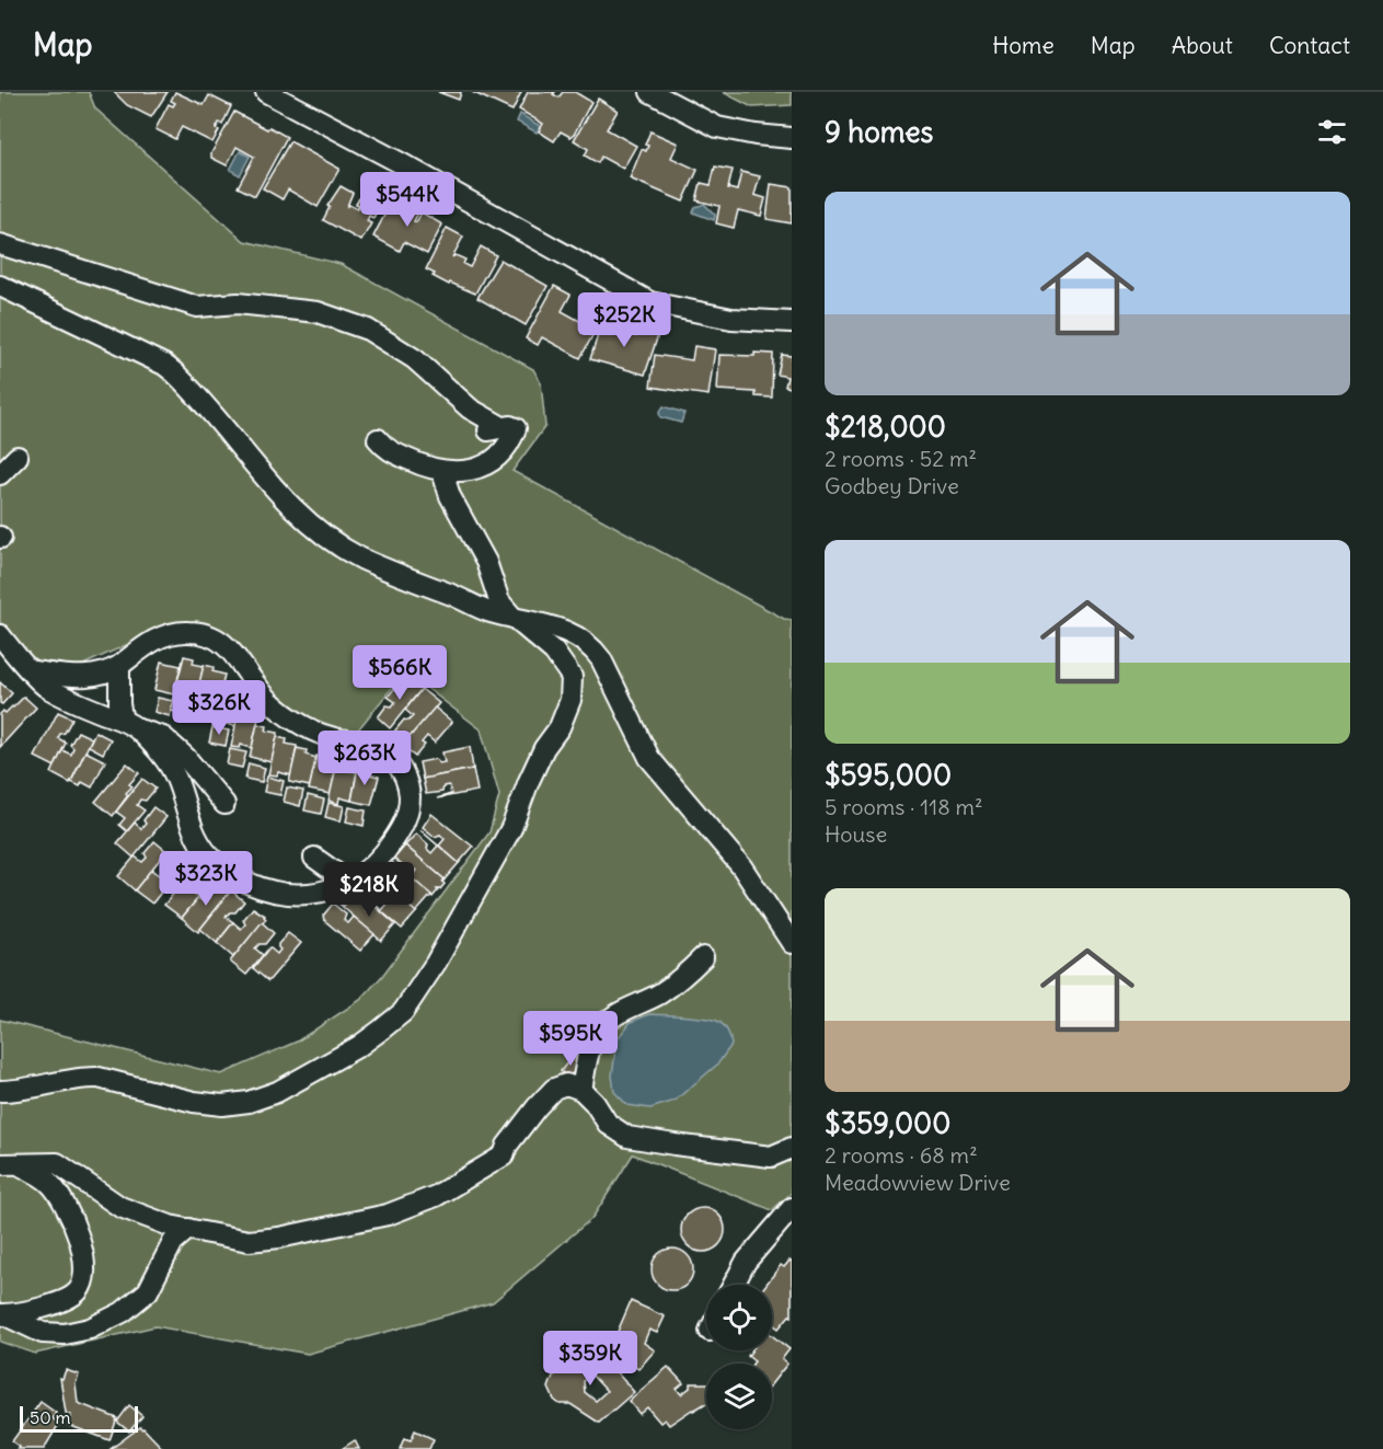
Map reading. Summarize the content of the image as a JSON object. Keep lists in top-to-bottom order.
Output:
{
  "scale_bar": "50 m",
  "page": {
    "header": "Map",
    "nav": [
      "Home",
      "Map",
      "About",
      "Contact"
    ],
    "heading": "9 homes",
    "list": [
      {
        "name": "$218,000",
        "note": "2 rooms · 52 m² · Godbey Drive"
      },
      {
        "name": "$595,000",
        "note": "5 rooms · 118 m² · House"
      },
      {
        "name": "$359,000",
        "note": "2 rooms · 68 m² · Meadowview Drive"
      }
    ],
    "price": [
      "$544K",
      "$252K",
      "$566K",
      "$326K",
      "$263K",
      "$323K",
      "$218K",
      "$595K",
      "$359K"
    ],
    "scale": "50 m"
  }
}
